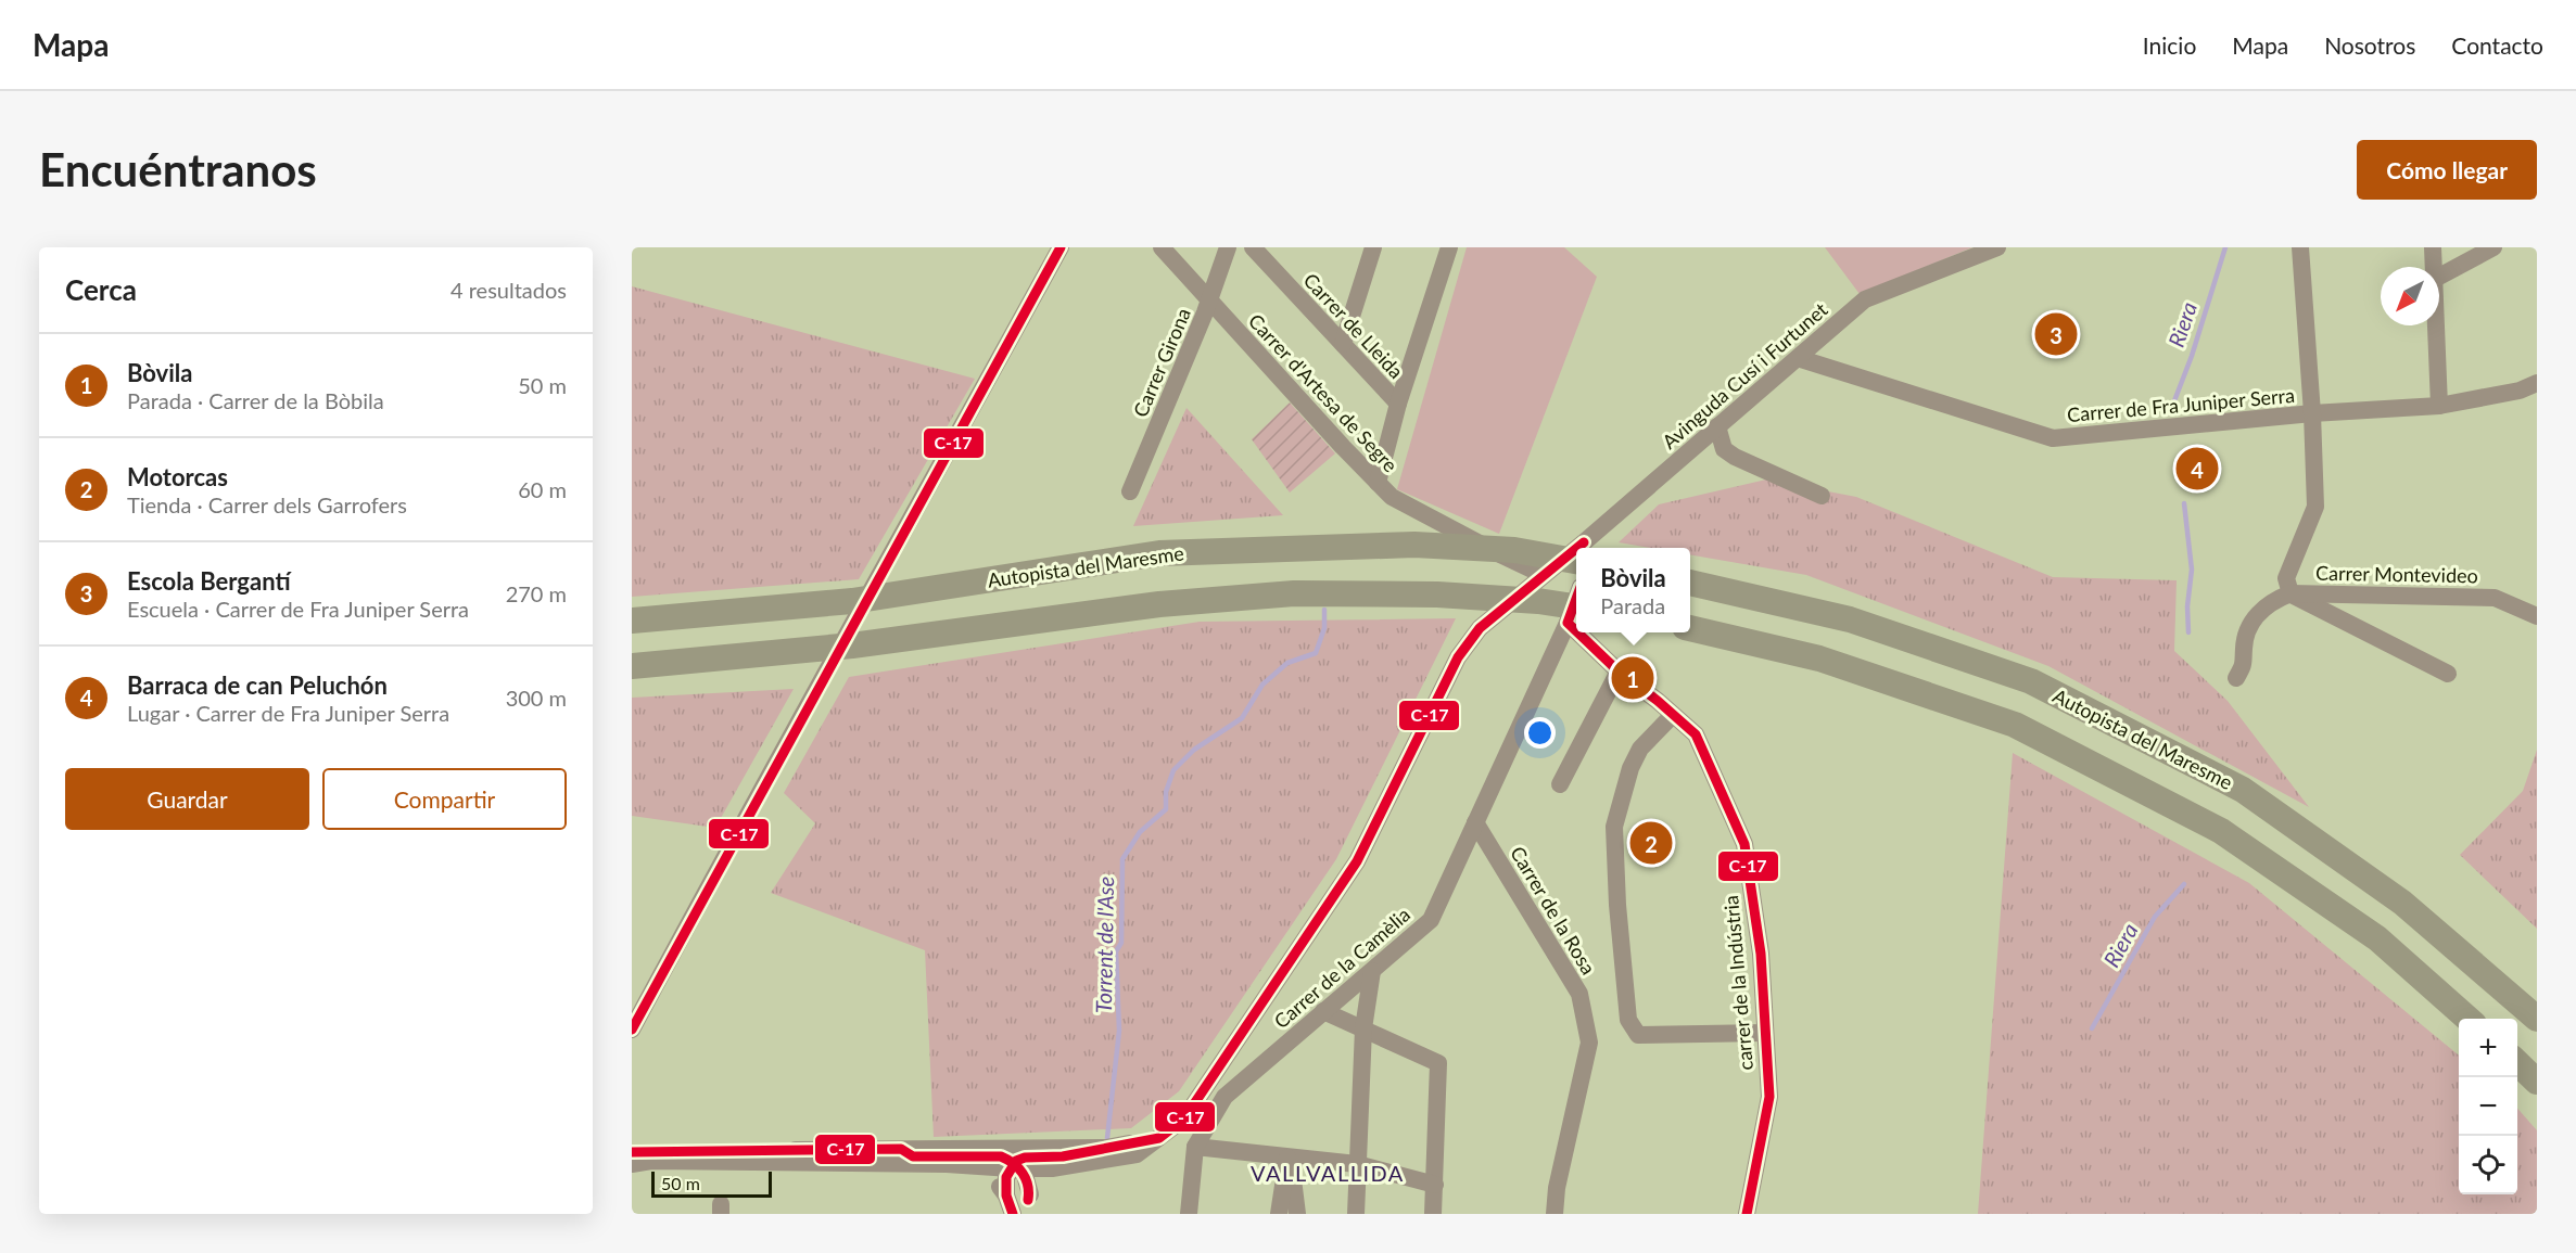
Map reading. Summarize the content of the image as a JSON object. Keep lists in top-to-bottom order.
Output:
{
  "streets": {
    "highway": ["Autopista del Maresme"],
    "street": [
      "Carrer de Lleida",
      "Carrer Girona",
      "Avinguda Cusí i Furtunet",
      "Carrer d'Artesa de Segre",
      "Carrer de Fra Juniper Serra",
      "Carrer Montevideo",
      "Carrer de la Rosa",
      "Carrer de la Camèlia",
      "carrer de la Indústria"
    ]
  },
  "crossings": [
    ["Carrer Girona", "Carrer d'Artesa de Segre"],
    ["Avinguda Cusí i Furtunet", "Carrer d'Artesa de Segre"],
    ["Avinguda Cusí i Furtunet", "Carrer de Fra Juniper Serra"],
    ["Carrer de la Rosa", "Carrer de la Camèlia"]
  ],
  "districts": ["VALLVALLIDA"],
  "water": ["Riera", "Torrent de l'Ase"],
  "lines": ["transit line C-17"],
  "scale_bar": "50 m",
  "north": "bottom left",
  "page": {
    "header": "Mapa",
    "nav": [
      "Inicio",
      "Mapa",
      "Nosotros",
      "Contacto"
    ],
    "buttons": [
      "Cómo llegar",
      ["Guardar", "Compartir"]
    ],
    "title": "Encuéntranos",
    "heading": ["Cerca", "4 resultados"],
    "pins": [
      "3",
      "4",
      "1",
      "2"
    ],
    "list": [
      {
        "mark": "1",
        "name": "Bòvila",
        "note": "Parada · Carrer de la Bòbila",
        "value": "50 m"
      },
      {
        "mark": "2",
        "name": "Motorcas",
        "note": "Tienda · Carrer dels Garrofers",
        "value": "60 m"
      },
      {
        "mark": "3",
        "name": "Escola Bergantí",
        "note": "Escuela · Carrer de Fra Juniper Serra",
        "value": "270 m"
      },
      {
        "mark": "4",
        "name": "Barraca de can Peluchón",
        "note": "Lugar · Carrer de Fra Juniper Serra",
        "value": "300 m"
      }
    ],
    "popup": ["Bòvila", "Parada"],
    "map_buttons": ["+", "−"],
    "scale": "50 m"
  }
}
